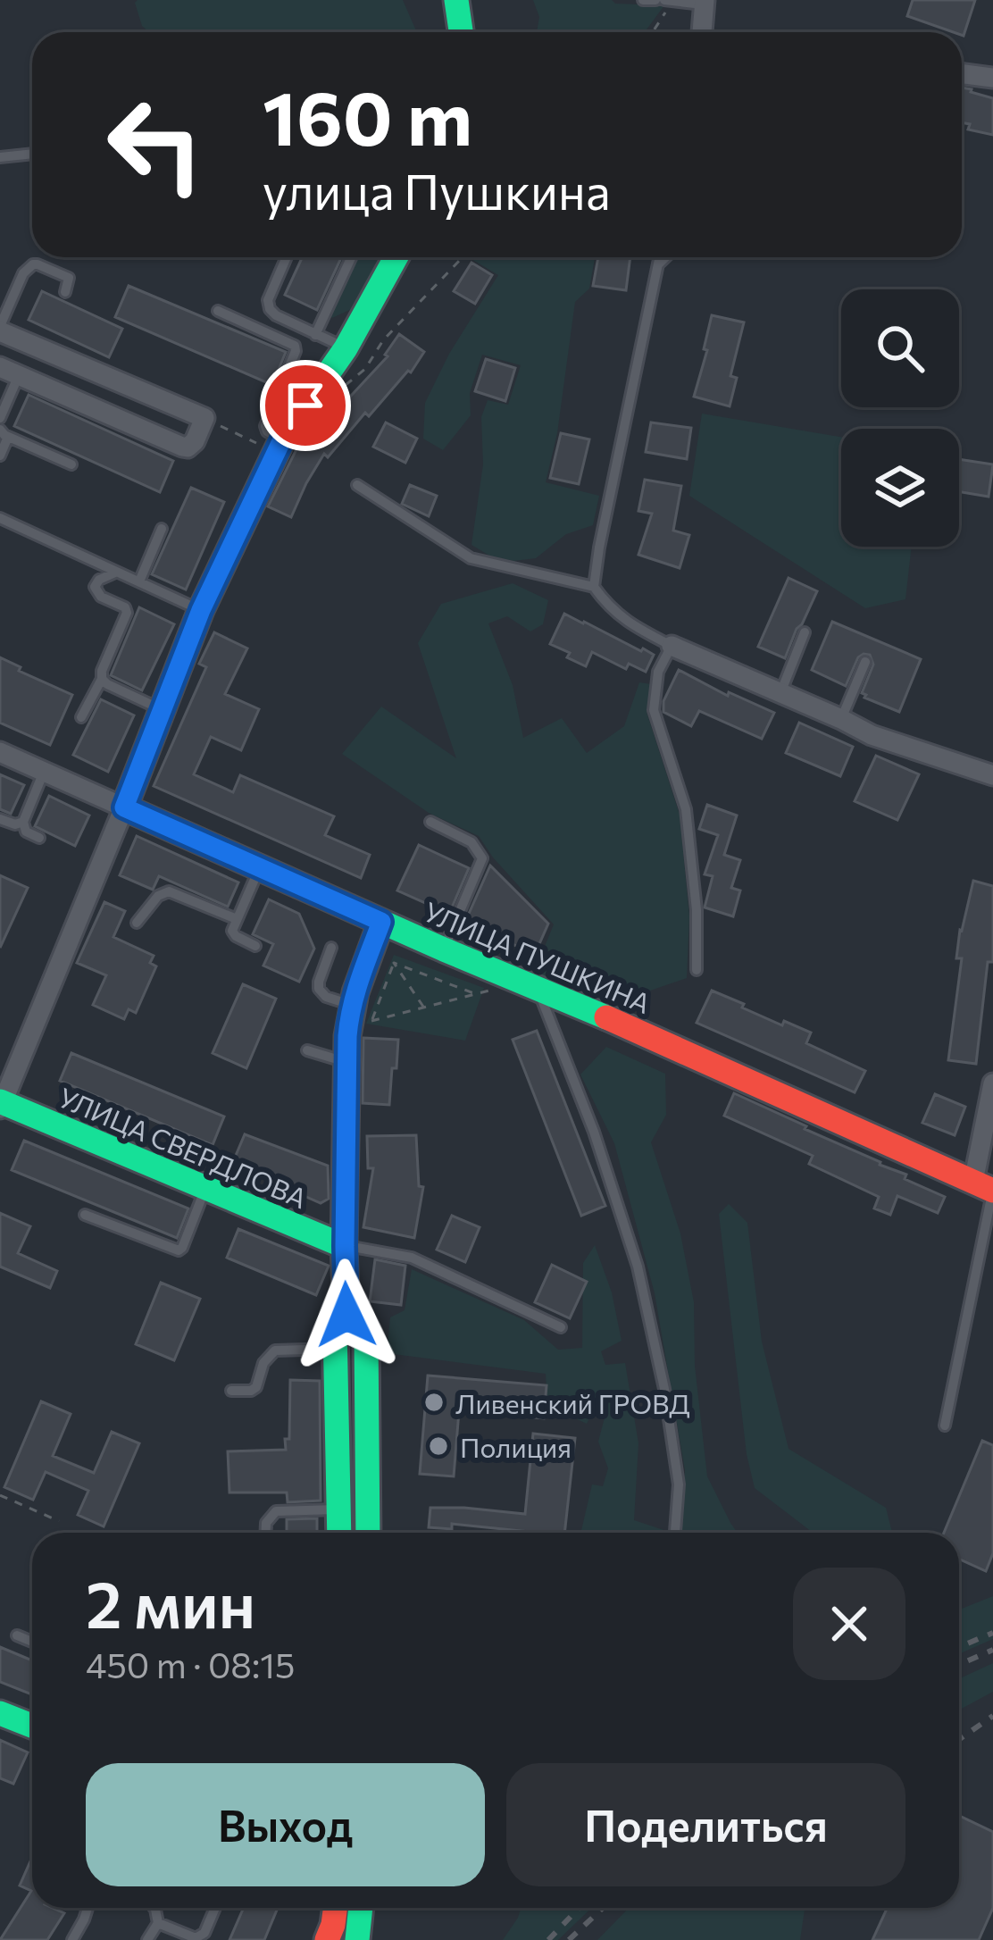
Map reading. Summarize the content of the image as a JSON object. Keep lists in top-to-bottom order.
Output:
{
  "streets": {
    "street": ["УЛИЦА ПУШКИНА", "УЛИЦА СВЕРДЛОВА"]
  },
  "places": ["Ливенский ГРОВД", "Полиция"],
  "page": {
    "turn": ["160 m", "улица Пушкина"],
    "heading": ["2 мин", "450 m · 08:15"],
    "buttons": ["Выход", "Поделиться"]
  }
}
